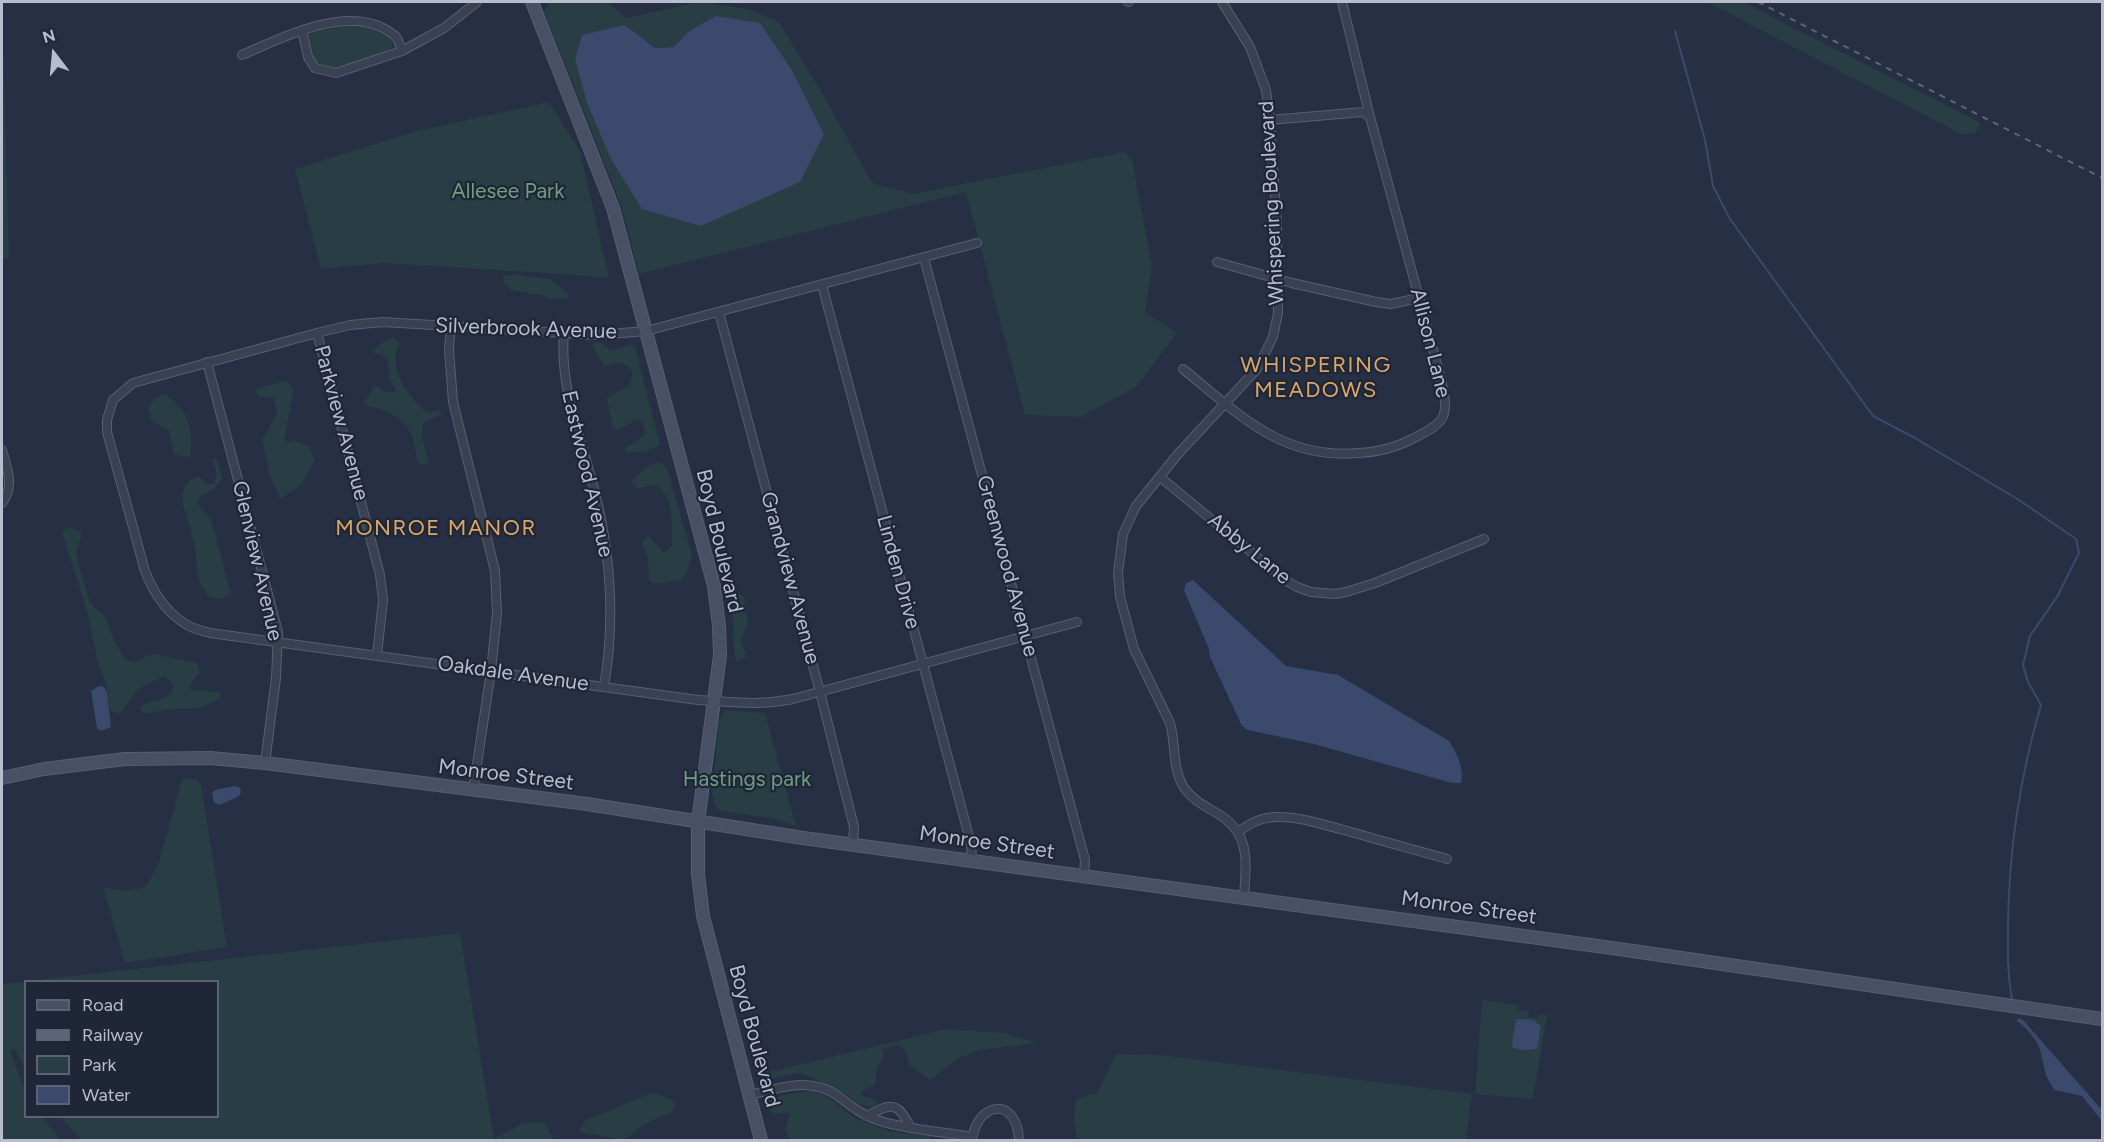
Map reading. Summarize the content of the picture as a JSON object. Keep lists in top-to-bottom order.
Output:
{
  "streets": {
    "main road": ["Boyd Boulevard", "Monroe Street"],
    "street": [
      "Whispering Boulevard",
      "Silverbrook Avenue",
      "Allison Lane",
      "Parkview Avenue",
      "Eastwood Avenue",
      "Abby Lane",
      "Glenview Avenue",
      "Greenwood Avenue",
      "Linden Drive",
      "Grandview Avenue",
      "Oakdale Avenue"
    ]
  },
  "crossings": [
    ["Whispering Boulevard", "Allison Lane"],
    ["Whispering Boulevard", "Abby Lane"],
    ["Silverbrook Avenue", "Parkview Avenue"],
    ["Silverbrook Avenue", "Eastwood Avenue"],
    ["Silverbrook Avenue", "Boyd Boulevard"],
    ["Silverbrook Avenue", "Glenview Avenue"],
    ["Silverbrook Avenue", "Greenwood Avenue"],
    ["Silverbrook Avenue", "Linden Drive"],
    ["Silverbrook Avenue", "Grandview Avenue"],
    ["Silverbrook Avenue", "Oakdale Avenue"],
    ["Parkview Avenue", "Oakdale Avenue"],
    ["Eastwood Avenue", "Oakdale Avenue"],
    ["Boyd Boulevard", "Oakdale Avenue"],
    ["Boyd Boulevard", "Monroe Street"],
    ["Glenview Avenue", "Oakdale Avenue"],
    ["Glenview Avenue", "Monroe Street"],
    ["Greenwood Avenue", "Oakdale Avenue"],
    ["Greenwood Avenue", "Monroe Street"],
    ["Linden Drive", "Oakdale Avenue"],
    ["Linden Drive", "Monroe Street"],
    ["Grandview Avenue", "Oakdale Avenue"],
    ["Grandview Avenue", "Monroe Street"]
  ],
  "districts": ["WHISPERING MEADOWS", "MONROE MANOR"],
  "parks": ["Allesee Park", "Hastings park"],
  "legend": [
    "Road",
    "Railway",
    "Park",
    "Water"
  ],
  "north": "top"
}
